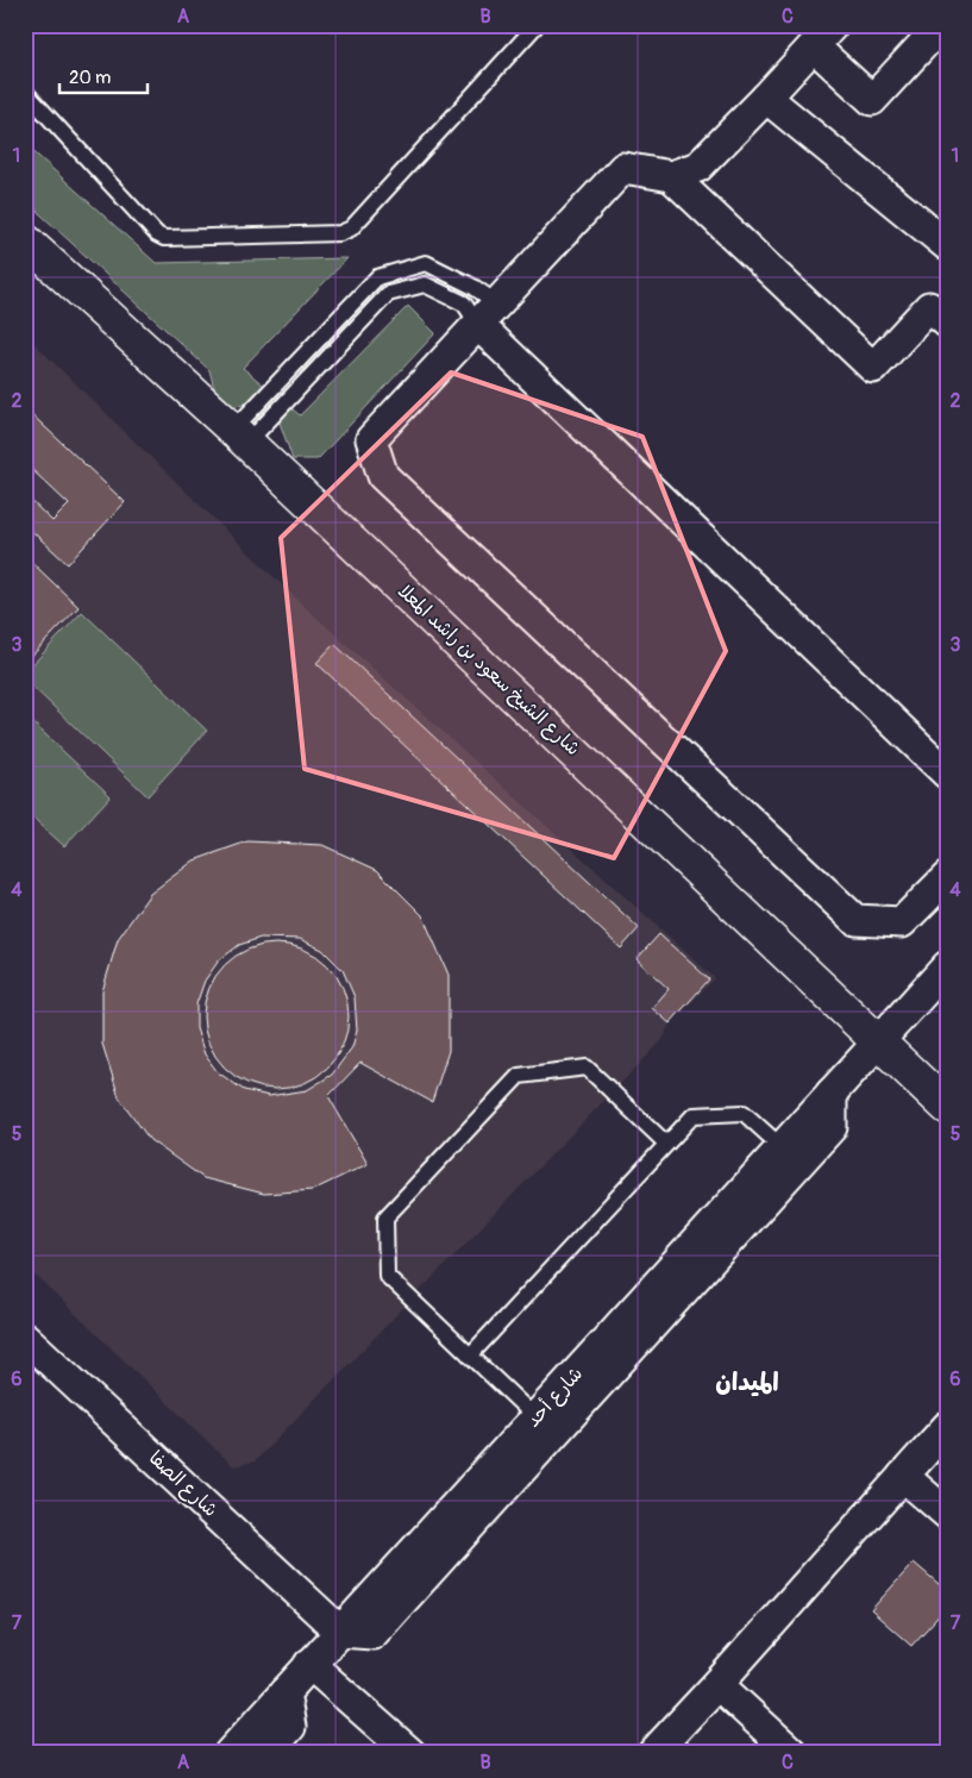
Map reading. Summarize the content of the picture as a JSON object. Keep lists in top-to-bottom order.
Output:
{
  "streets": {
    "street": ["شارع الشيخ سعود بن راشد المعلا", "شارع أحد", "شارع الصفا"]
  },
  "crossings": [
    ["شارع الشيخ سعود بن راشد المعلا", "شارع أحد"],
    ["شارع أحد", "شارع الصفا"]
  ],
  "districts": ["الميدان"],
  "scale_bar": "20 m",
  "grid": {
    "columns": ["A", "B", "C"],
    "rows": [
      "1",
      "2",
      "3",
      "4",
      "5",
      "6",
      "7"
    ]
  }
}
